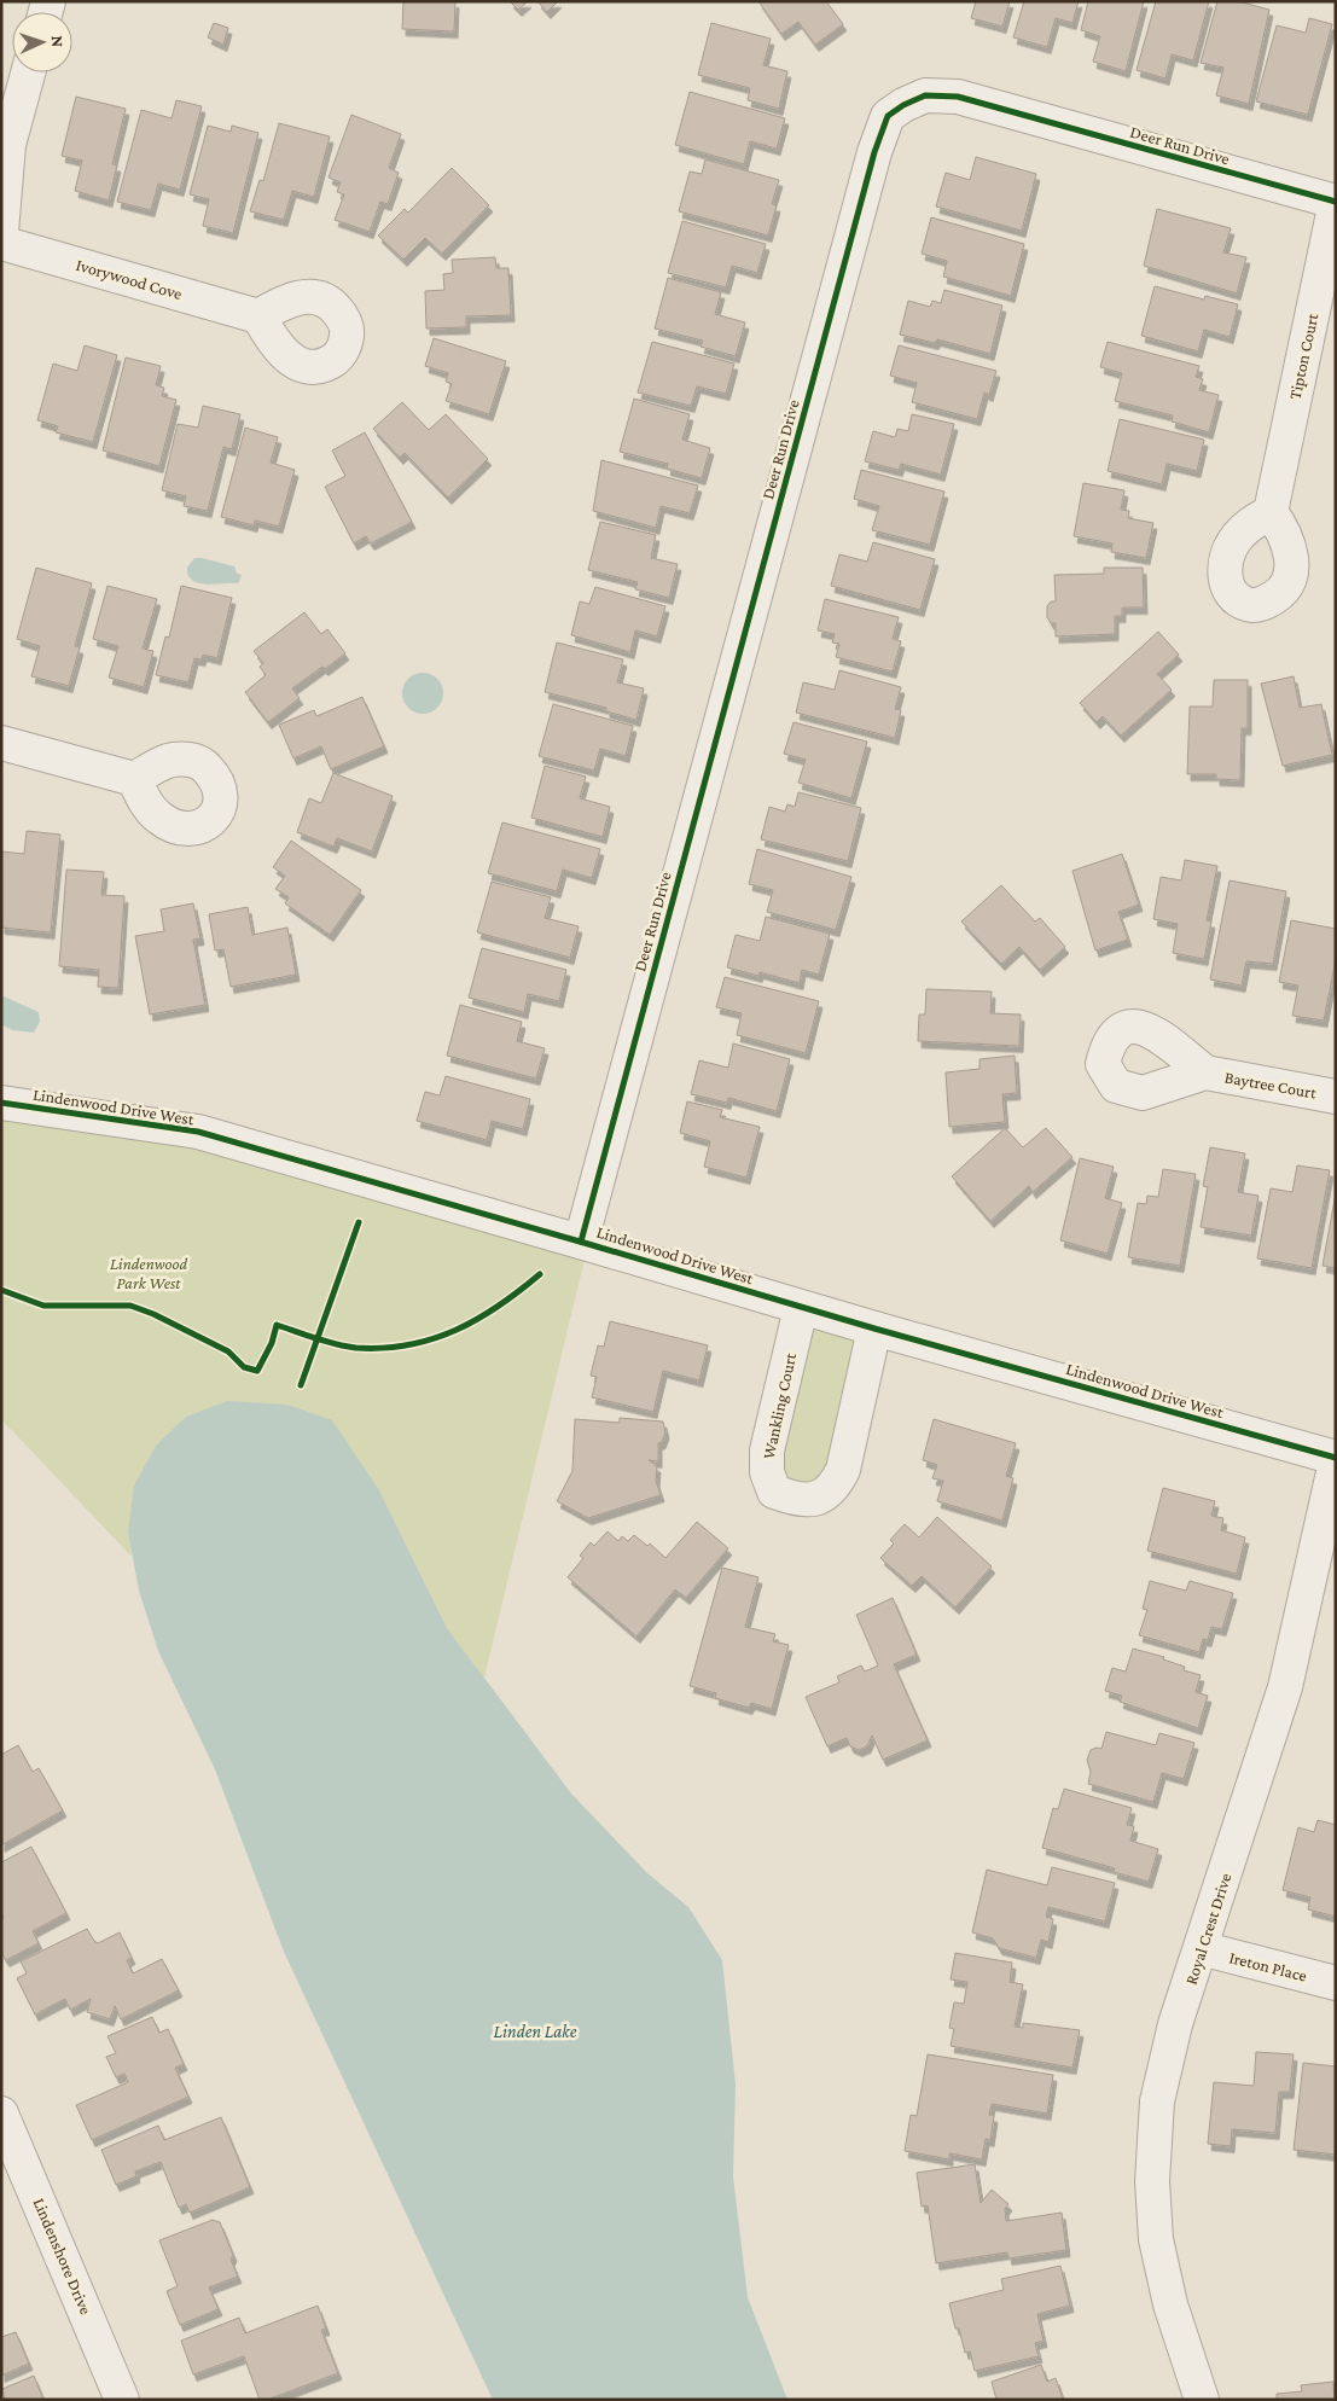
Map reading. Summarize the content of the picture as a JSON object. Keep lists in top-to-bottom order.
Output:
{
  "streets": {
    "street": [
      "Deer Run Drive",
      "Ivorywood Cove",
      "Tipton Court",
      "Baytree Court",
      "Lindenwood Drive West",
      "Wankling Court",
      "Royal Crest Drive",
      "Ireton Place",
      "Lindenshore Drive"
    ]
  },
  "crossings": [
    ["Deer Run Drive", "Tipton Court"],
    ["Deer Run Drive", "Lindenwood Drive West"],
    ["Lindenwood Drive West", "Wankling Court"],
    ["Lindenwood Drive West", "Royal Crest Drive"],
    ["Royal Crest Drive", "Ireton Place"]
  ],
  "water": ["Linden Lake"],
  "parks": ["Lindenwood Park West"],
  "north": "right"
}
